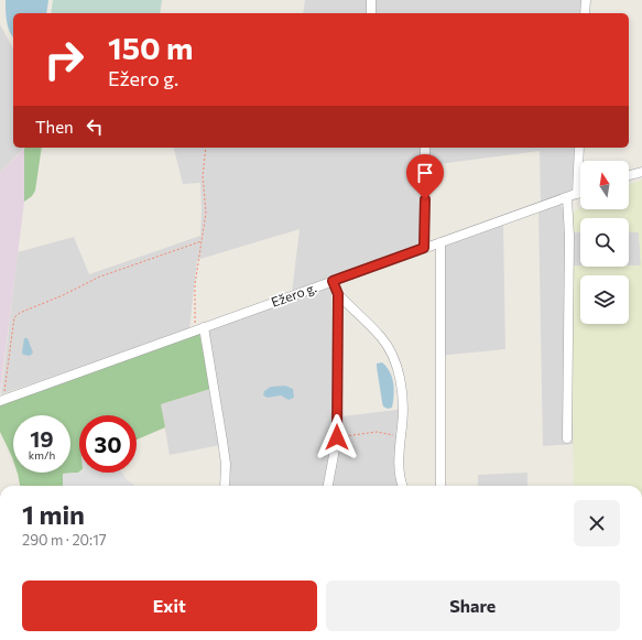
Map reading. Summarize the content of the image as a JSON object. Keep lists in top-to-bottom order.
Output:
{
  "streets": {
    "street": ["Ežero g."]
  },
  "north": "top",
  "page": {
    "turn": ["150 m", "Ežero g."],
    "then": "Then",
    "speed": "19 km/h",
    "limit": "30",
    "heading": ["1 min", "290 m · 20:17"],
    "buttons": ["Exit", "Share"]
  }
}
